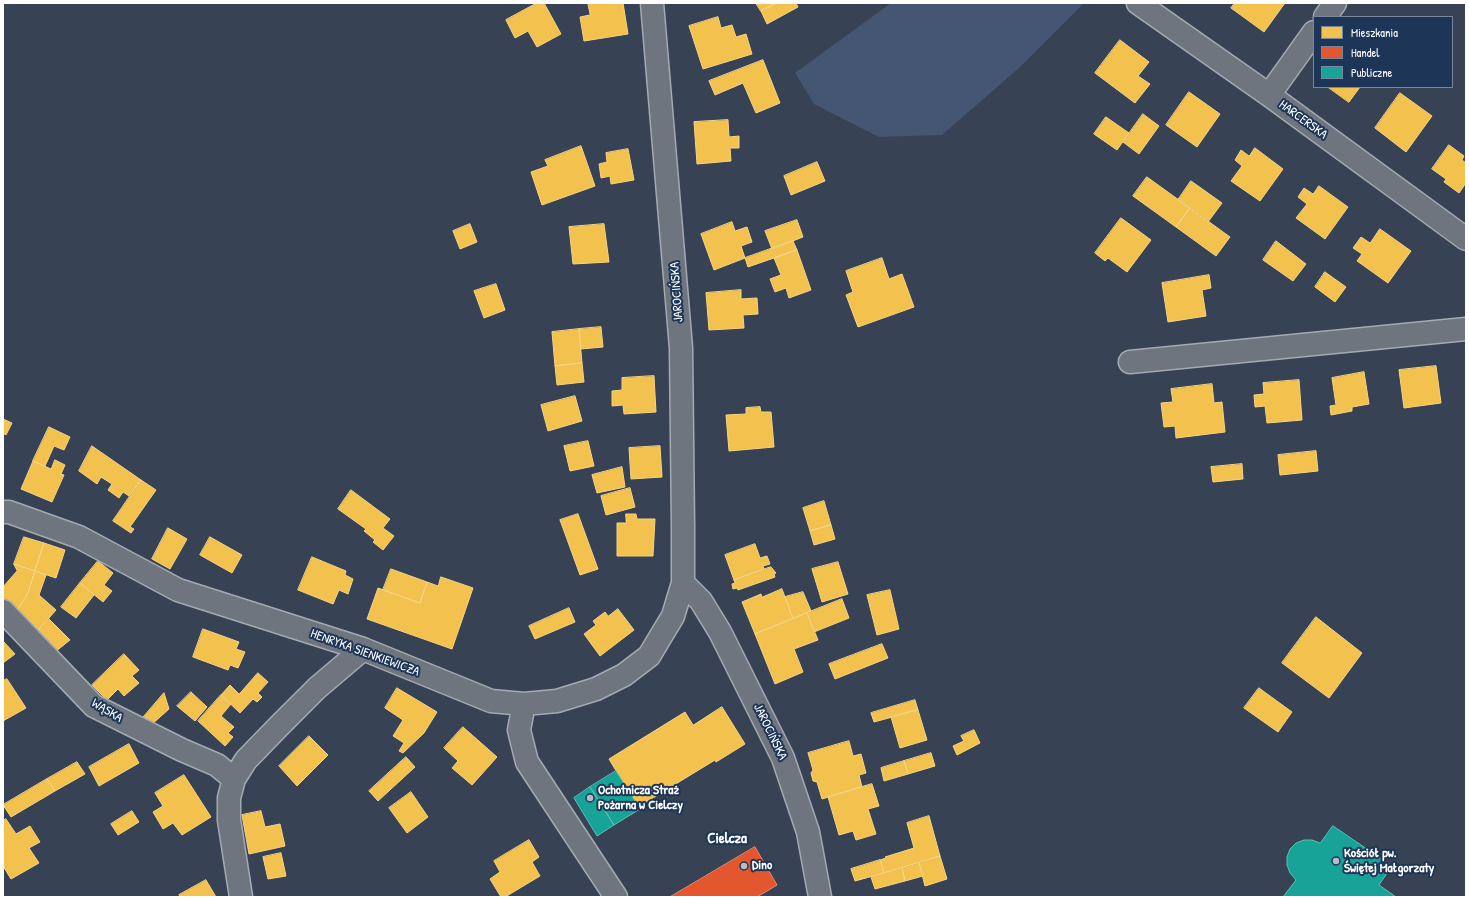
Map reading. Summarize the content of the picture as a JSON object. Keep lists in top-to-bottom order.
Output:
{
  "streets": {
    "street": [
      "HARCERSKA",
      "JAROCIŃSKA",
      "HENRYKA SIENKIEWICZA",
      "WĄSKA"
    ]
  },
  "crossings": [
    ["JAROCIŃSKA", "HENRYKA SIENKIEWICZA"]
  ],
  "districts": ["Cielcza"],
  "places": ["Ochotnicza Straż Pożarna w Cielczy", "Kościół pw. Świętej Małgorzaty", "Dino"],
  "legend": ["Mieszkania", "Handel", "Publiczne"]
}
